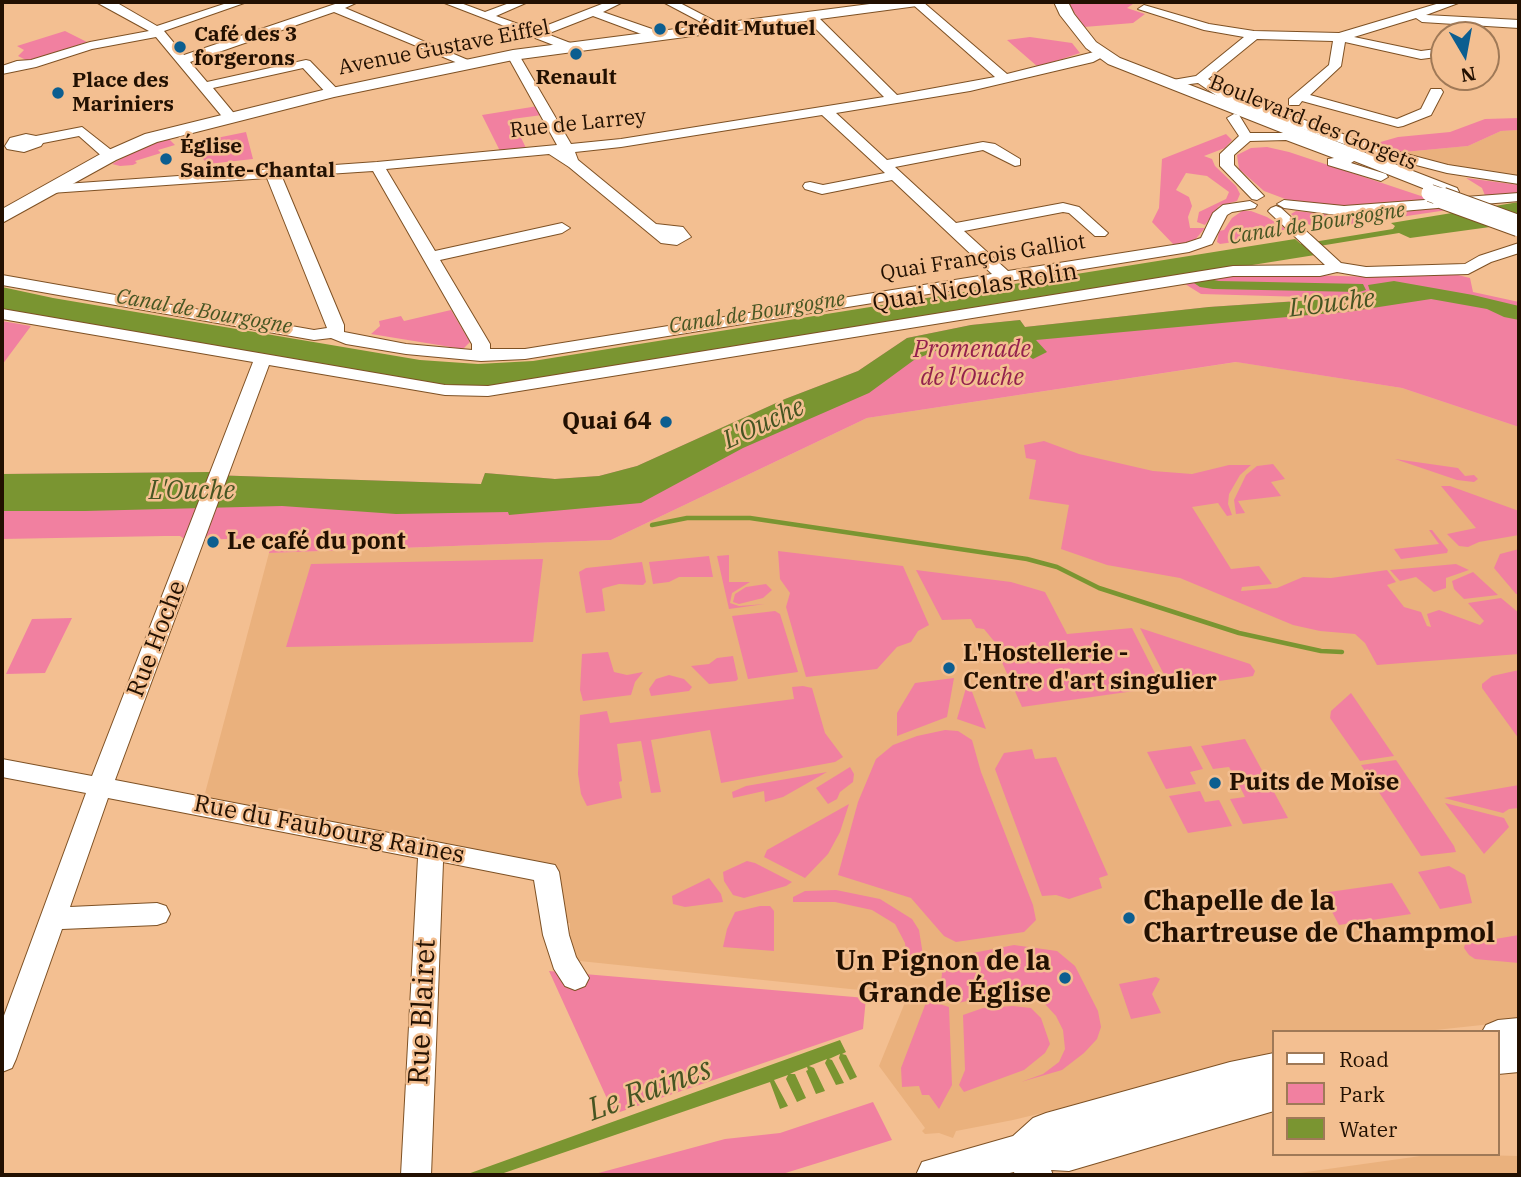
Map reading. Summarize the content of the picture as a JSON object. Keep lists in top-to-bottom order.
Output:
{
  "streets": {
    "main road": ["Avenue Gustave Eiffel", "Boulevard des Gorgets"],
    "street": [
      "Rue de Larrey",
      "Quai François Galliot",
      "Quai Nicolas Rolin",
      "Rue Hoche",
      "Rue du Faubourg Raines",
      "Rue Blairet"
    ]
  },
  "crossings": [
    ["Avenue Gustave Eiffel", "Rue de Larrey"],
    ["Boulevard des Gorgets", "Rue de Larrey"],
    ["Quai Nicolas Rolin", "Rue Hoche"],
    ["Rue Hoche", "Rue du Faubourg Raines"],
    ["Rue du Faubourg Raines", "Rue Blairet"]
  ],
  "water": ["Canal de Bourgogne", "L'Ouche", "Le Raines"],
  "parks": ["Promenade de l'Ouche"],
  "places": [
    "Crédit Mutuel",
    "Café des 3 forgerons",
    "Renault",
    "Place des Mariniers",
    "Église Sainte-Chantal",
    "Quai 64",
    "Le café du pont",
    "L'Hostellerie - Centre d'art singulier",
    "Puits de Moïse",
    "Chapelle de la Chartreuse de Champmol",
    "Un Pignon de la Grande Église"
  ],
  "legend": ["Road", "Park", "Water"],
  "north": "bottom"
}
